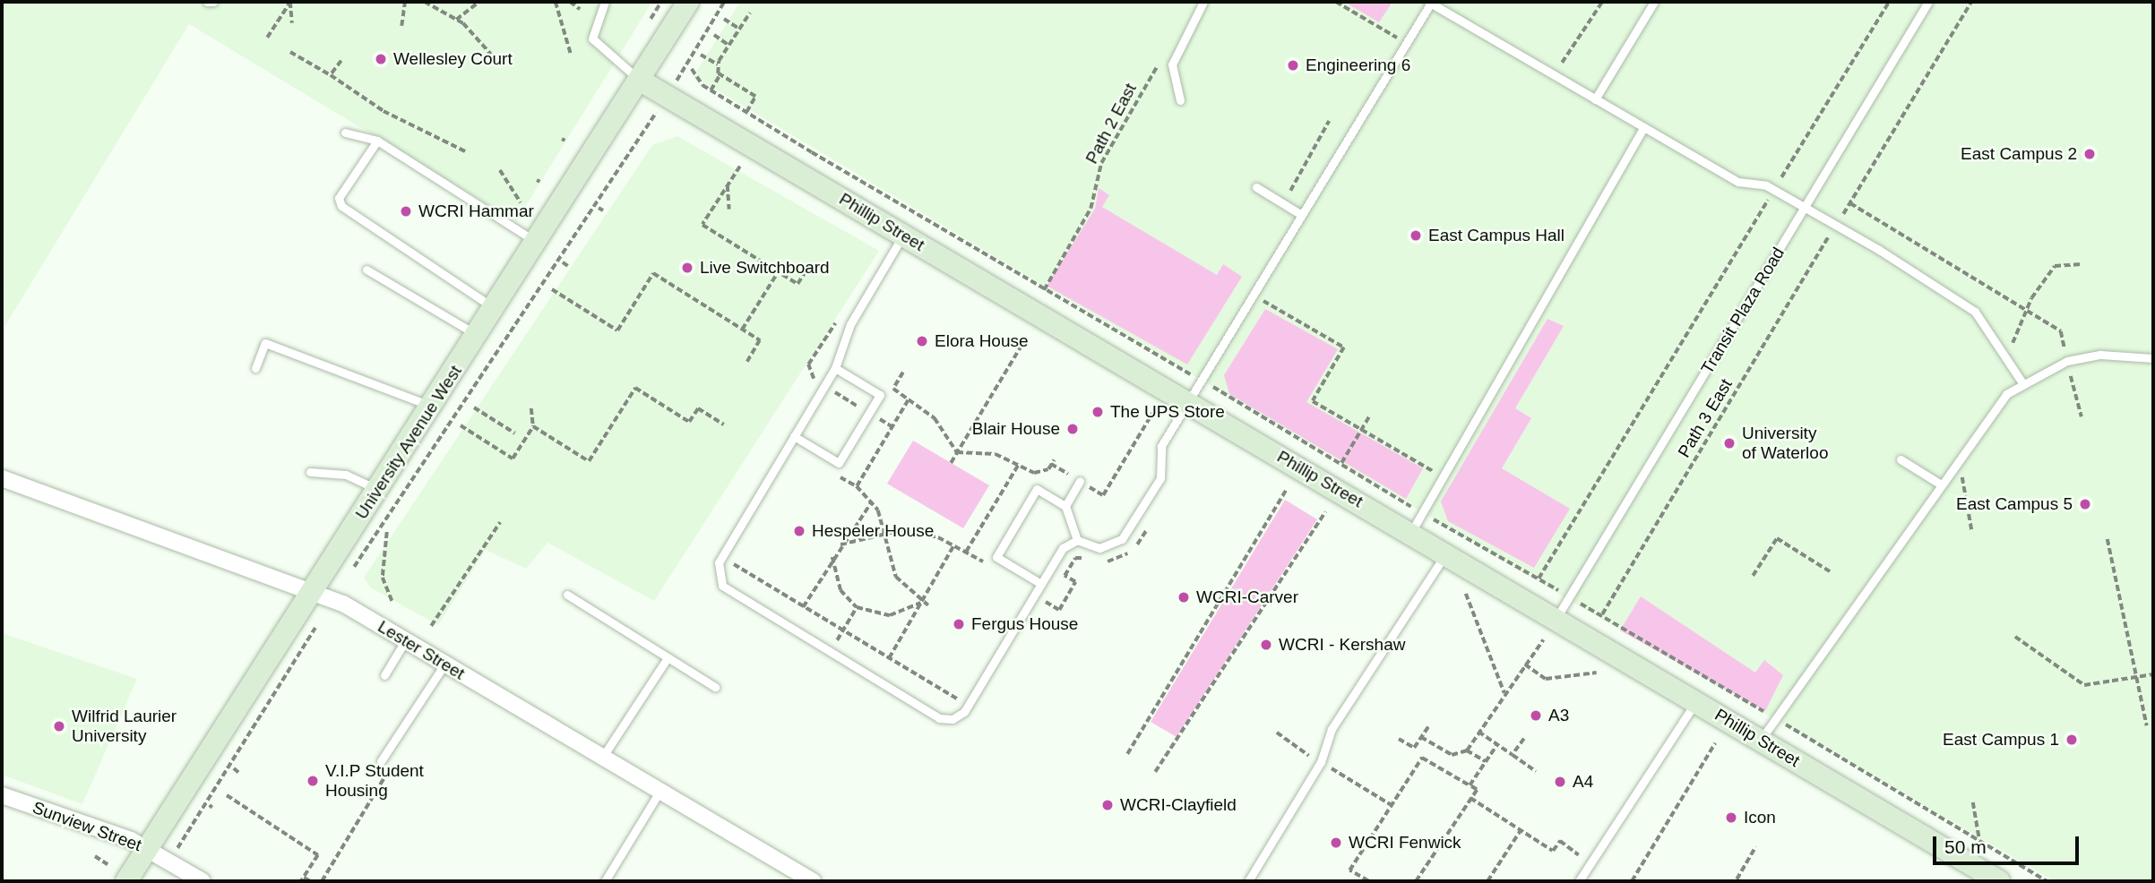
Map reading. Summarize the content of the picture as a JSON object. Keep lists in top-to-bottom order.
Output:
{
  "streets": {
    "street": [
      "Phillip Street",
      "University Avenue West",
      "Lester Street",
      "Sunview Street"
    ],
    "lane": ["Transit Plaza Road"],
    "path": ["Path 2 East", "Path 3 East"]
  },
  "crossings": [
    ["Phillip Street", "Transit Plaza Road"],
    ["Phillip Street", "University Avenue West"],
    ["University Avenue West", "Lester Street"],
    ["University Avenue West", "Sunview Street"]
  ],
  "places": [
    "Wellesley Court",
    "Engineering 6",
    "East Campus 2",
    "WCRI Hammar",
    "East Campus Hall",
    "Live Switchboard",
    "Elora House",
    "The UPS Store",
    "Blair House",
    "University of Waterloo",
    "East Campus 5",
    "Hespeler House",
    "WCRI-Carver",
    "Fergus House",
    "WCRI - Kershaw",
    "A3",
    "Wilfrid Laurier University",
    "East Campus 1",
    "V.I.P Student Housing",
    "A4",
    "WCRI-Clayfield",
    "Icon",
    "WCRI Fenwick"
  ],
  "scale_bar": "50 m"
}
